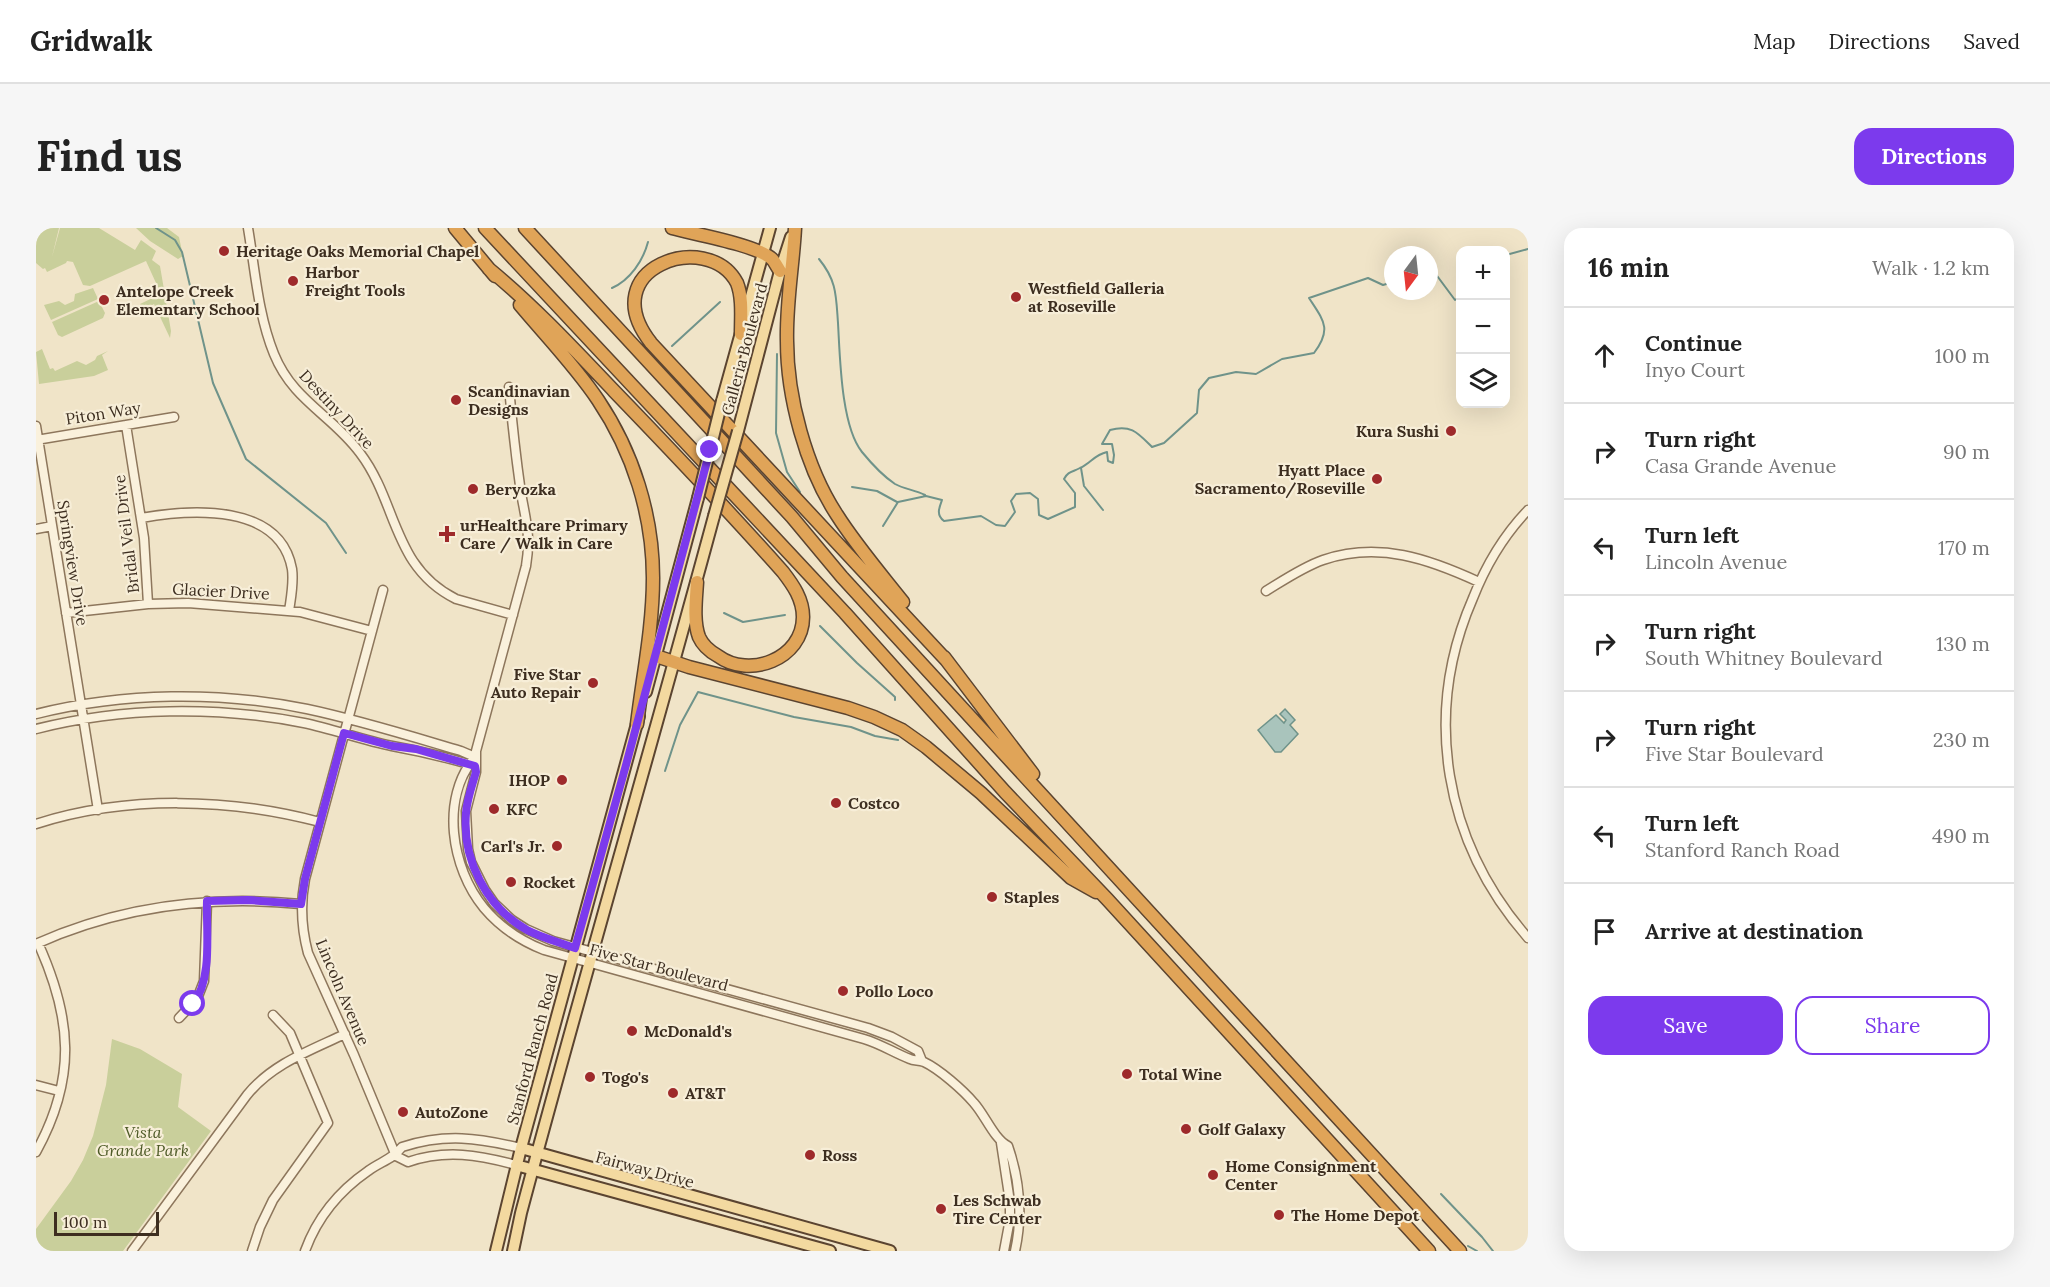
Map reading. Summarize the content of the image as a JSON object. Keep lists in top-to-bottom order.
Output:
{
  "streets": {
    "main road": ["Galleria Boulevard", "Stanford Ranch Road", "Fairway Drive"],
    "street": [
      "Destiny Drive",
      "Piton Way",
      "Bridal Veil Drive",
      "Springview Drive",
      "Glacier Drive",
      "Five Star Boulevard",
      "Lincoln Avenue"
    ]
  },
  "crossings": [
    ["Galleria Boulevard", "Stanford Ranch Road"],
    ["Destiny Drive", "Five Star Boulevard"],
    ["Piton Way", "Bridal Veil Drive"],
    ["Piton Way", "Springview Drive"],
    ["Bridal Veil Drive", "Glacier Drive"],
    ["Springview Drive", "Glacier Drive"],
    ["Glacier Drive", "Lincoln Avenue"],
    ["Five Star Boulevard", "Stanford Ranch Road"],
    ["Lincoln Avenue", "Fairway Drive"],
    ["Stanford Ranch Road", "Fairway Drive"]
  ],
  "parks": ["Vista Grande Park"],
  "places": {
    "other": [
      "Heritage Oaks Memorial Chapel",
      "Harbor Freight Tools",
      "Westfield Galleria at Roseville",
      "Antelope Creek Elementary School",
      "Scandinavian Designs",
      "Kura Sushi",
      "Hyatt Place Sacramento/Roseville",
      "Beryozka",
      "Five Star Auto Repair",
      "IHOP",
      "Costco",
      "KFC",
      "Carl's Jr.",
      "Rocket",
      "Staples",
      "Pollo Loco",
      "McDonald's",
      "Total Wine",
      "Togo's",
      "AT&T",
      "AutoZone",
      "Golf Galaxy",
      "Ross",
      "Home Consignment Center",
      "Les Schwab Tire Center",
      "The Home Depot"
    ],
    "health": ["urHealthcare Primary Care / Walk in Care"]
  },
  "scale_bar": "100 m",
  "north": "bottom",
  "page": {
    "header": "Gridwalk",
    "nav": ["Map", "Directions", "Saved"],
    "buttons": [
      "Directions",
      ["Save", "Share"]
    ],
    "title": "Find us",
    "heading": ["16 min", "Walk · 1.2 km"],
    "map_buttons": ["+", "−"],
    "list": [
      ["Continue", "Inyo Court", "100 m"],
      ["Turn right", "Casa Grande Avenue", "90 m"],
      ["Turn left", "Lincoln Avenue", "170 m"],
      ["Turn right", "South Whitney Boulevard", "130 m"],
      ["Turn right", "Five Star Boulevard", "230 m"],
      ["Turn left", "Stanford Ranch Road", "490 m"],
      "Arrive at destination"
    ],
    "scale": "100 m"
  }
}
